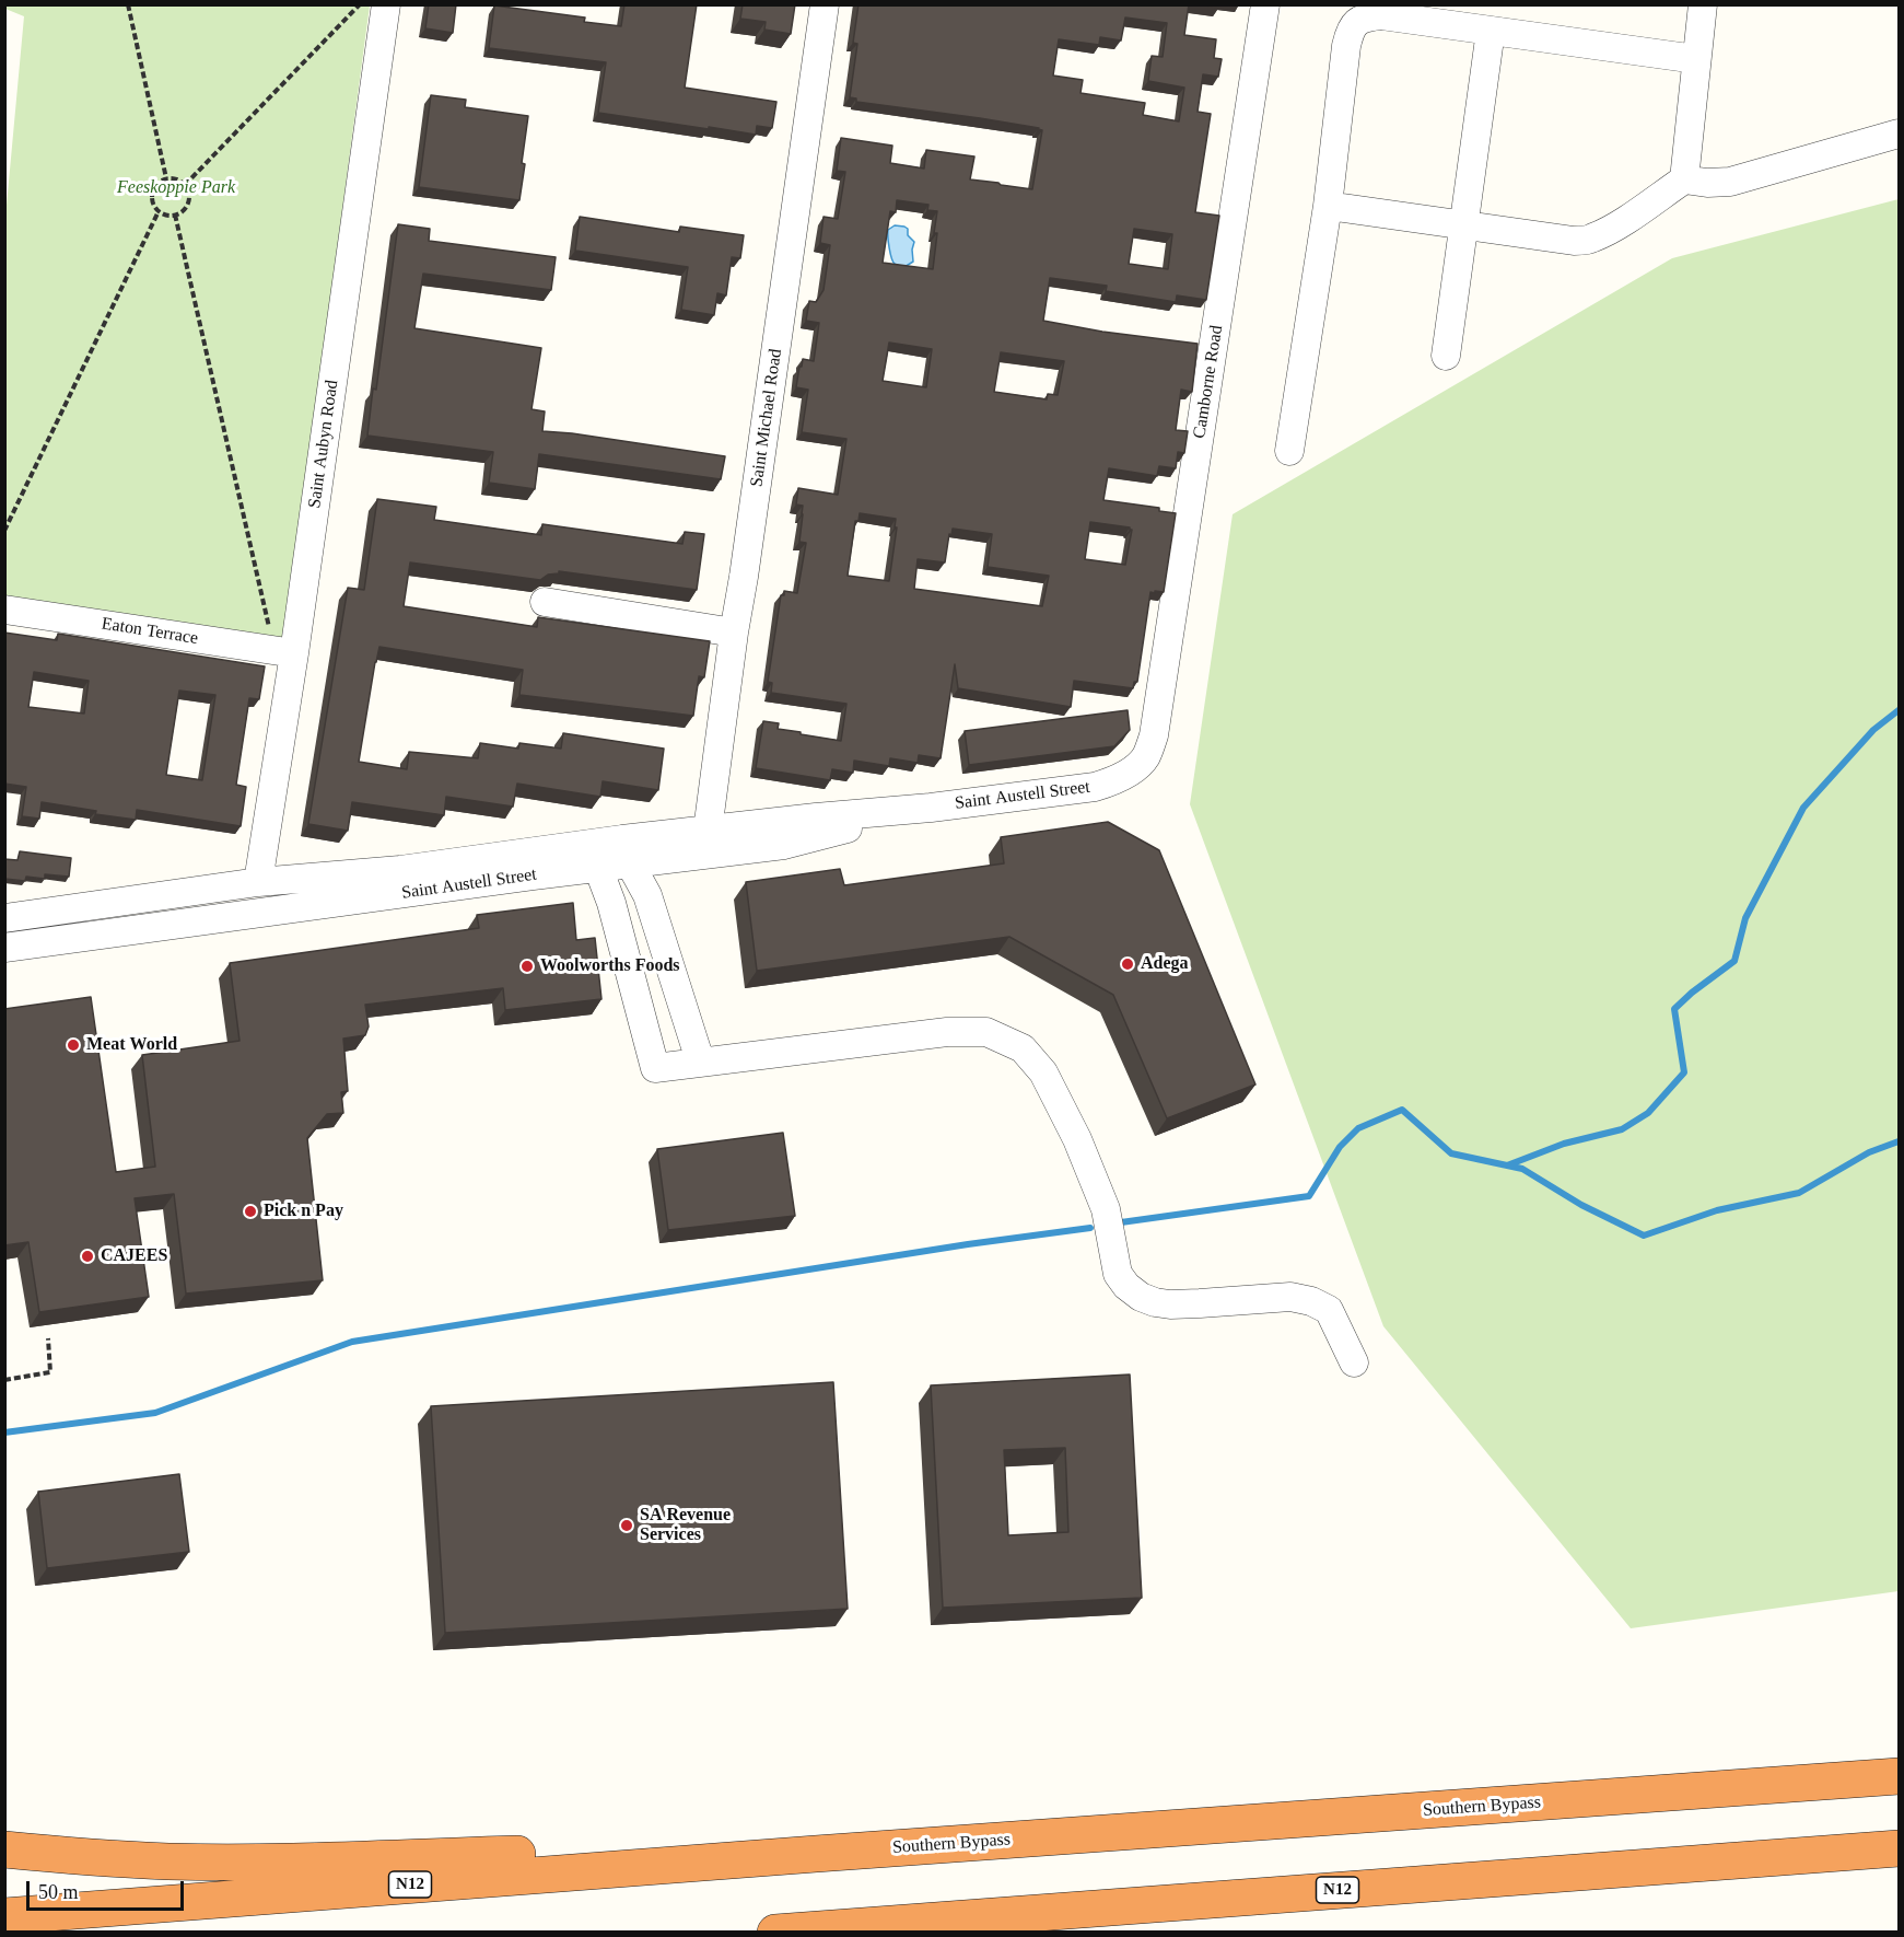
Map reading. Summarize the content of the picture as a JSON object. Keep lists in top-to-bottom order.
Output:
{
  "streets": {
    "highway": ["Southern Bypass", "N12"],
    "street": [
      "Camborne Road",
      "Saint Michael Road",
      "Saint Aubyn Road",
      "Eaton Terrace",
      "Saint Austell Street"
    ]
  },
  "crossings": [
    ["Camborne Road", "Saint Austell Street"],
    ["Saint Michael Road", "Saint Austell Street"],
    ["Saint Aubyn Road", "Eaton Terrace"],
    ["Saint Aubyn Road", "Saint Austell Street"]
  ],
  "parks": ["Feeskoppie Park"],
  "places": [
    "Adega",
    "Woolworths Foods",
    "Meat World",
    "Pick n Pay",
    "CAJEES",
    "SA Revenue Services"
  ],
  "scale_bar": "50 m"
}
